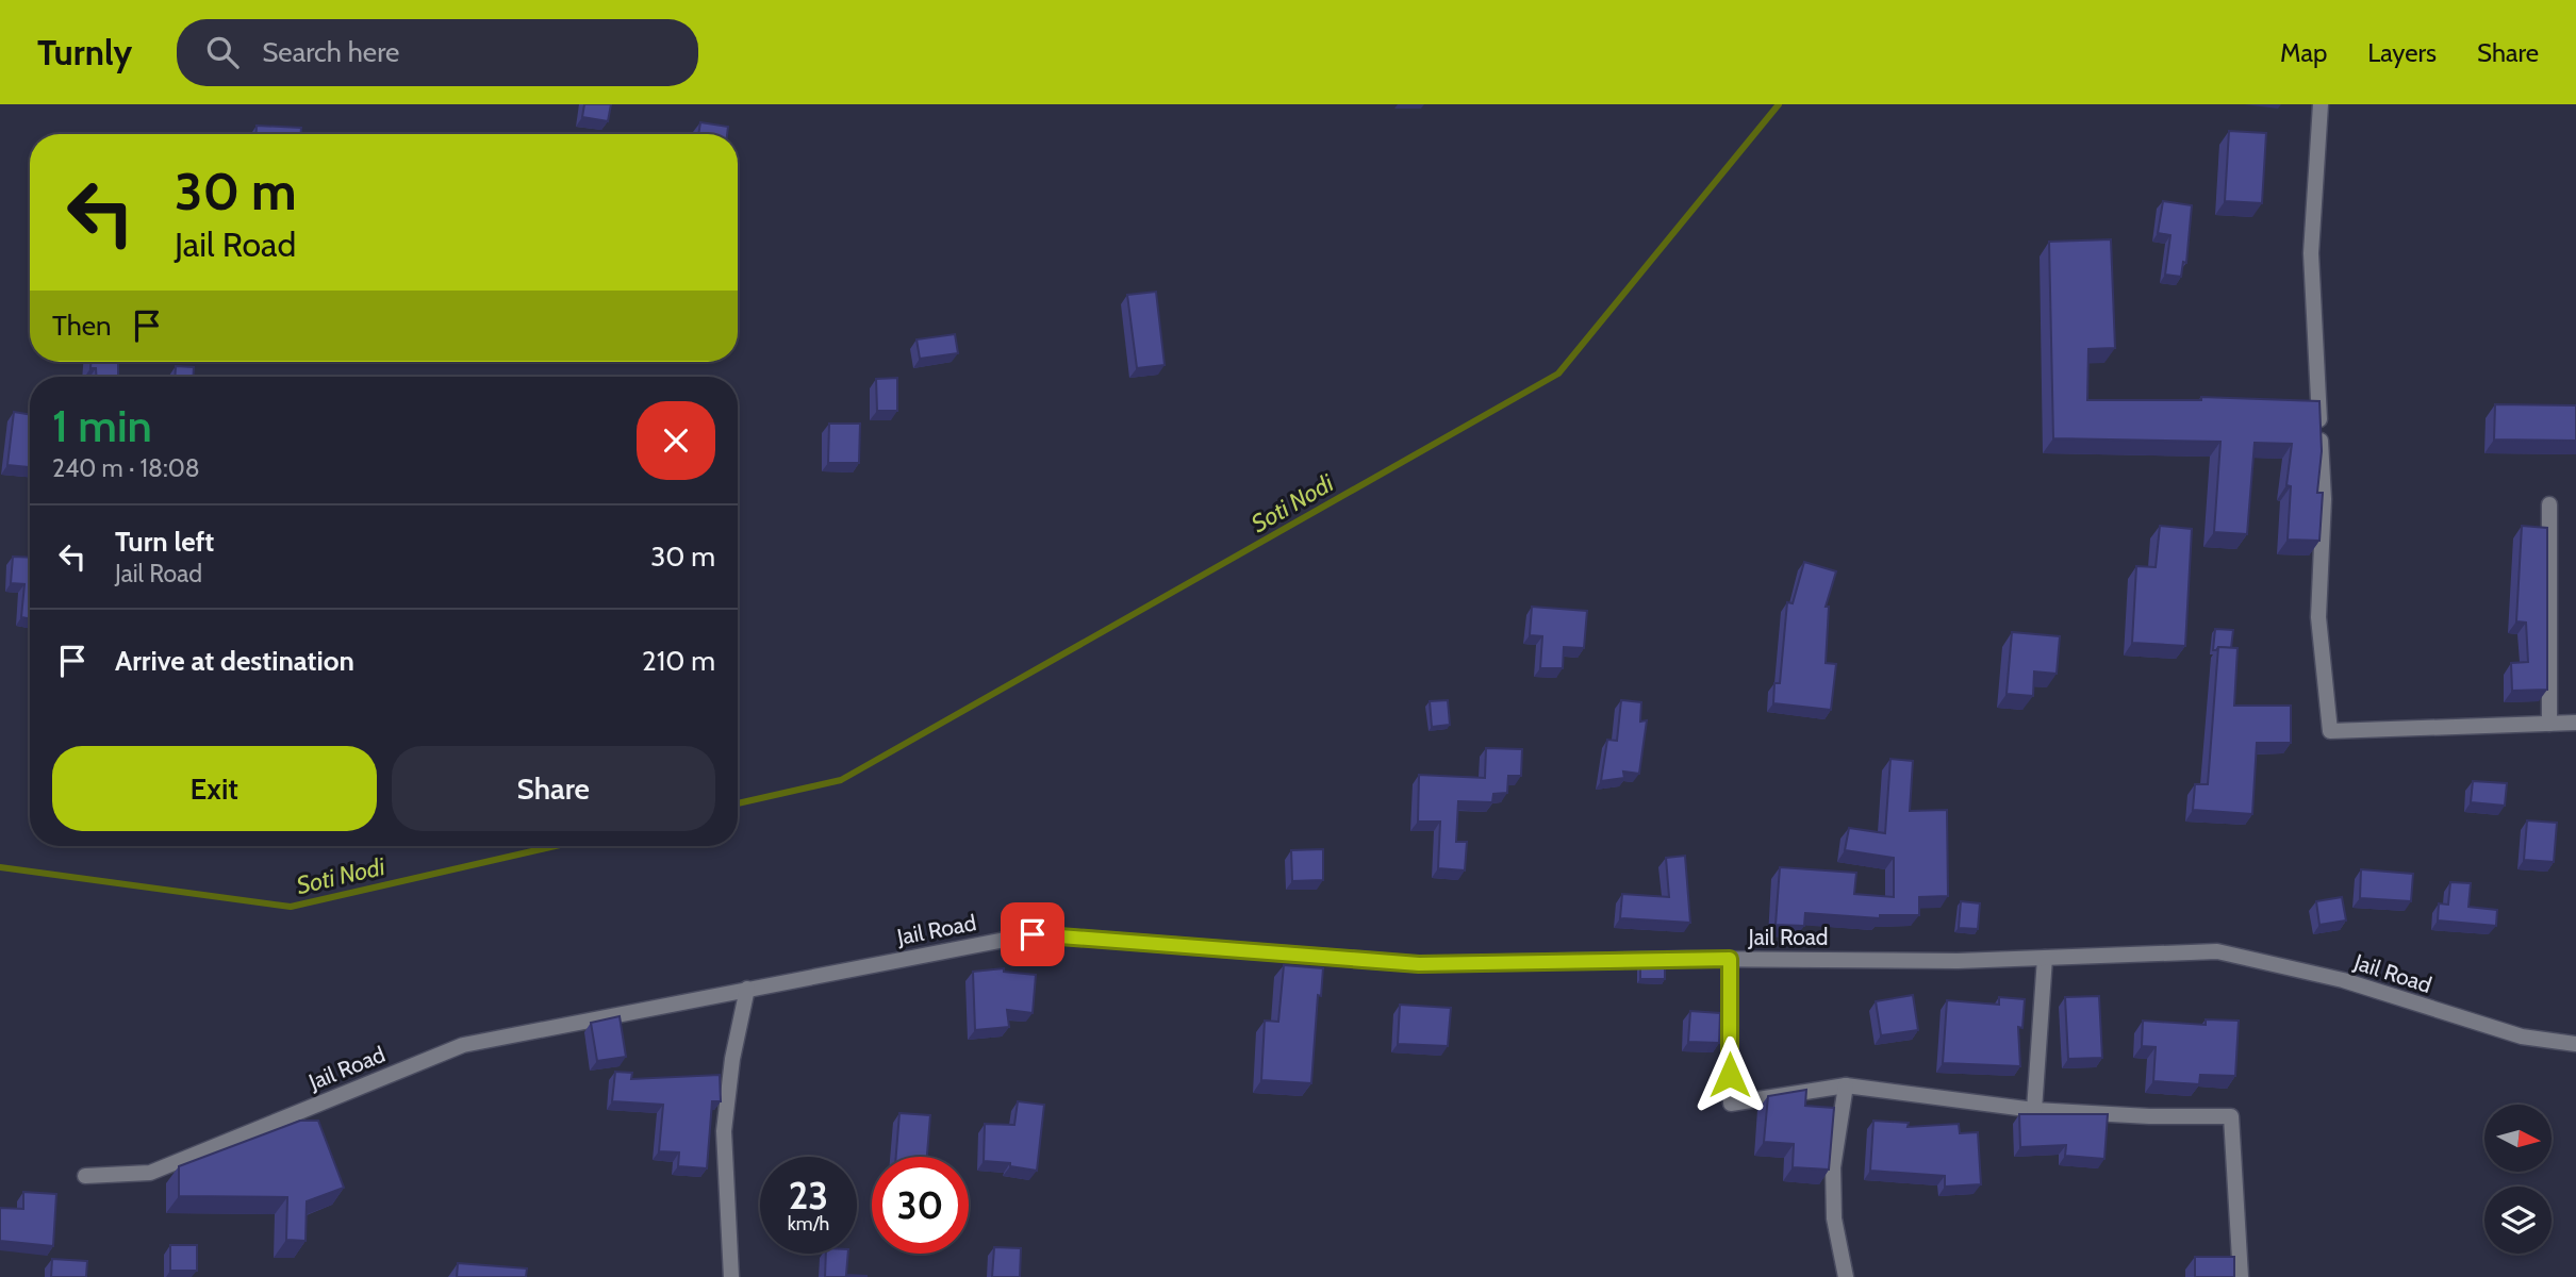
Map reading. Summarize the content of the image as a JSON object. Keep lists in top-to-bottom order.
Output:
{
  "streets": {
    "street": ["Jail Road"]
  },
  "water": ["Soti Nodi"],
  "north": "right",
  "page": {
    "header": "Turnly",
    "search": "Search here",
    "nav": ["Map", "Layers", "Share"],
    "turn": ["30 m", "Jail Road"],
    "then": "Then",
    "heading": ["1 min", "240 m · 18:08"],
    "list": [
      {
        "name": "Turn left",
        "note": "Jail Road",
        "value": "30 m"
      },
      {
        "name": "Arrive at destination",
        "value": "210 m"
      }
    ],
    "buttons": ["Exit", "Share"],
    "speed": "23 km/h",
    "limit": "30"
  }
}
